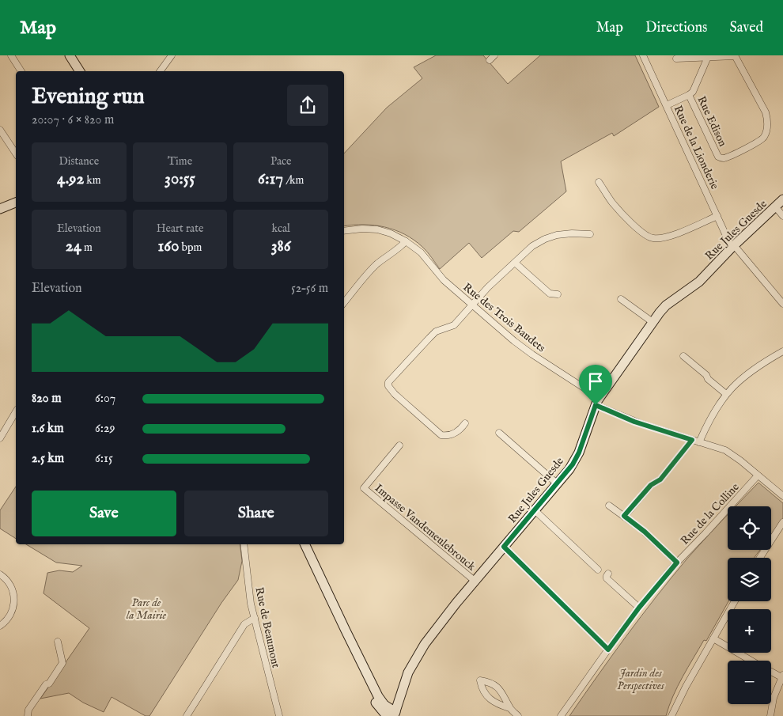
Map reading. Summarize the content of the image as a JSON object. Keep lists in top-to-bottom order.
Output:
{
  "streets": {
    "main road": ["Rue Jules Guesde"],
    "street": [
      "Rue Edison",
      "Rue de la Lionderie",
      "Rue des Trois Baudets",
      "Rue de la Colline",
      "Impasse Vandemeulebrouck",
      "Rue de Beaumont"
    ]
  },
  "crossings": [
    ["Rue Edison", "Rue de la Lionderie"],
    ["Rue de la Lionderie", "Rue Jules Guesde"],
    ["Rue Jules Guesde", "Rue des Trois Baudets"],
    ["Rue Jules Guesde", "Impasse Vandemeulebrouck"],
    ["Rue des Trois Baudets", "Rue de la Colline"]
  ],
  "parks": ["Parc de la Mairie", "Jardin des Perspectives"],
  "page": {
    "header": "Map",
    "nav": ["Map", "Directions", "Saved"],
    "heading": ["Evening run", "20:07 · 6 × 820 m"],
    "stats": [
      ["Distance", "4.92 km"],
      ["Time", "30:55"],
      ["Pace", "6:17 /km"],
      ["Elevation", "24 m"],
      ["Heart rate", "160 bpm"],
      ["kcal", "386"]
    ],
    "chart": ["Elevation", "52–56 m"],
    "list": [
      {
        "name": "820 m",
        "note": "6:07"
      },
      {
        "name": "1.6 km",
        "note": "6:29"
      },
      {
        "name": "2.5 km",
        "note": "6:15"
      }
    ],
    "buttons": ["Save", "Share"],
    "map_buttons": ["+", "−"]
  }
}
